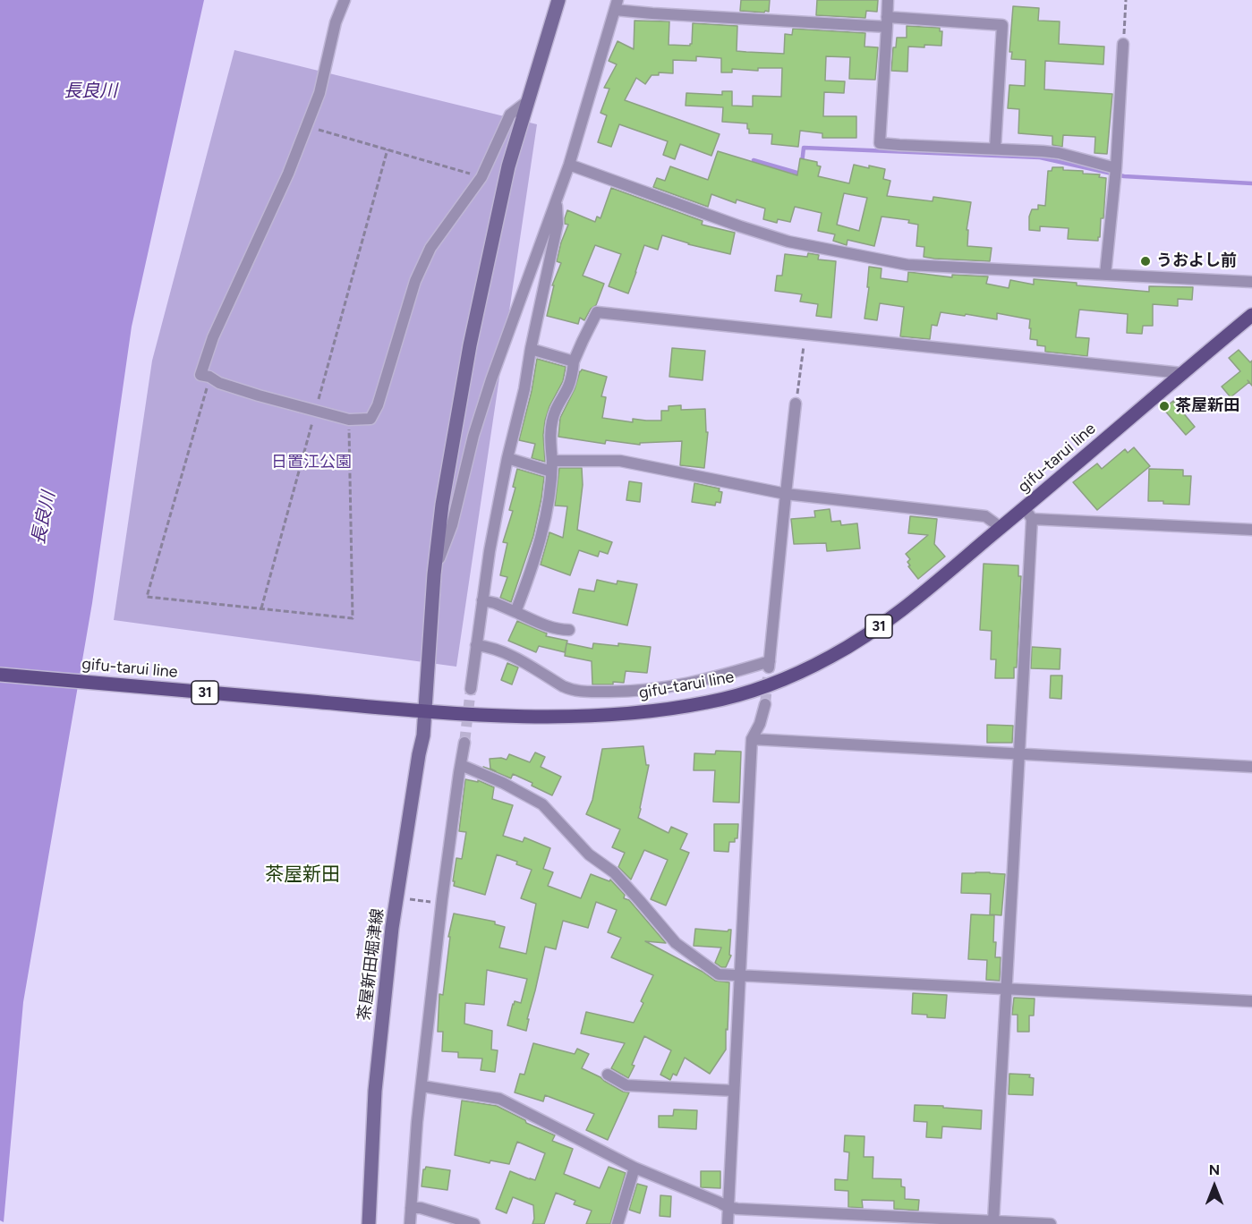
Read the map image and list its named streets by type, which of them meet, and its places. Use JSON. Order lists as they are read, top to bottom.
{
  "streets": {
    "main road": ["gifu-tarui line", "31"],
    "street": ["茶屋新田堀津線"]
  },
  "crossings": [
    ["gifu-tarui line", "茶屋新田堀津線"]
  ],
  "districts": ["茶屋新田"],
  "water": ["長良川"],
  "parks": ["日置江公園"],
  "places": ["うおよし前", "茶屋新田"],
  "north": "top"
}
